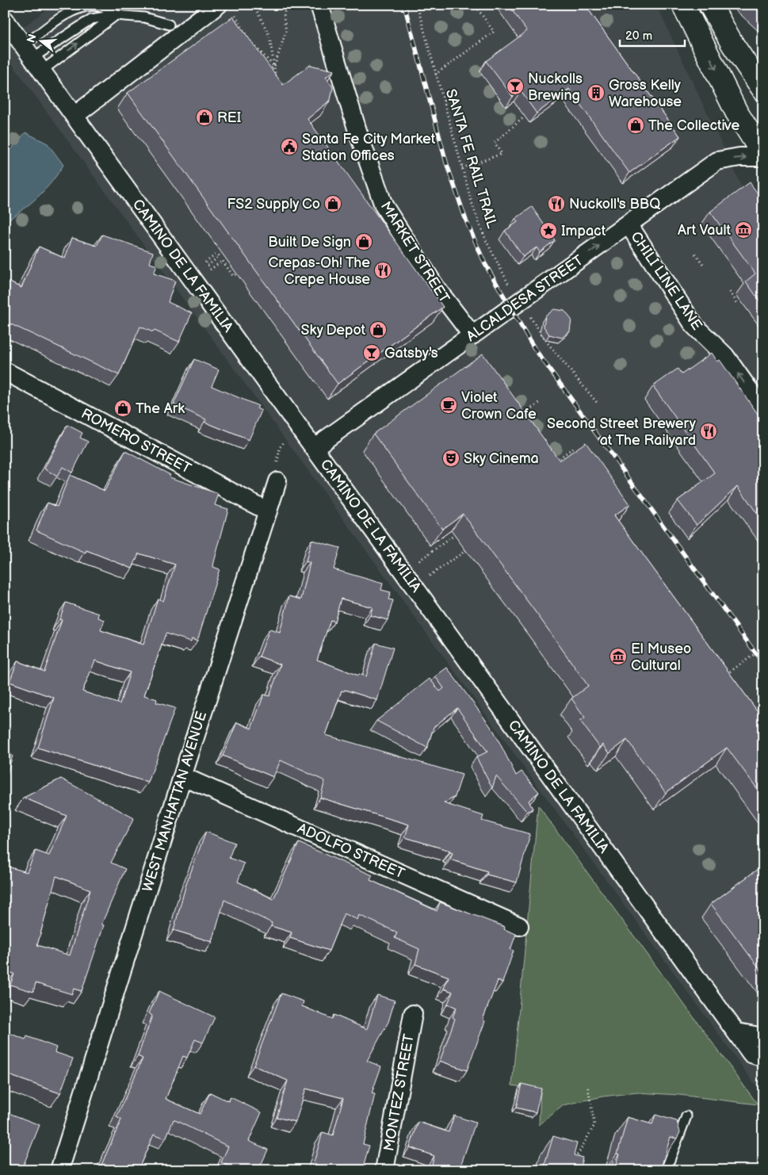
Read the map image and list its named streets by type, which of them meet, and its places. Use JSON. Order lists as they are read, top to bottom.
{
  "streets": {
    "street": [
      "MARKET STREET",
      "CAMINO DE LA FAMILIA",
      "CHILI LINE LANE",
      "ALCALDESA STREET",
      "ROMERO STREET",
      "WEST MANHATTAN AVENUE",
      "ADOLFO STREET",
      "MONTEZ STREET"
    ],
    "path": ["SANTA FE RAIL TRAIL"]
  },
  "crossings": [
    ["SANTA FE RAIL TRAIL", "ALCALDESA STREET"],
    ["MARKET STREET", "ALCALDESA STREET"],
    ["CAMINO DE LA FAMILIA", "ALCALDESA STREET"],
    ["CHILI LINE LANE", "ALCALDESA STREET"],
    ["ROMERO STREET", "WEST MANHATTAN AVENUE"],
    ["WEST MANHATTAN AVENUE", "ADOLFO STREET"]
  ],
  "one_way": ["CHILI LINE LANE", "ALCALDESA STREET"],
  "places": {
    "bar": ["Nuckolls Brewing", "Gatsby's"],
    "building": ["Gross Kelly Warehouse"],
    "shop": [
      "REI",
      "The Collective",
      "FS2 Supply Co",
      "Built De Sign",
      "Sky Depot",
      "The Ark"
    ],
    "public building": ["Santa Fe City Market Station Offices"],
    "restaurant": ["Nuckoll's BBQ", "Crepas-Oh! The Crepe House", "Second Street Brewery at The Railyard"],
    "museum": ["Art Vault", "El Museo Cultural"],
    "place": ["Impact"],
    "cafe": ["Violet Crown Cafe"],
    "theatre": ["Sky Cinema"]
  },
  "scale_bar": "20 m",
  "north": "left"
}
